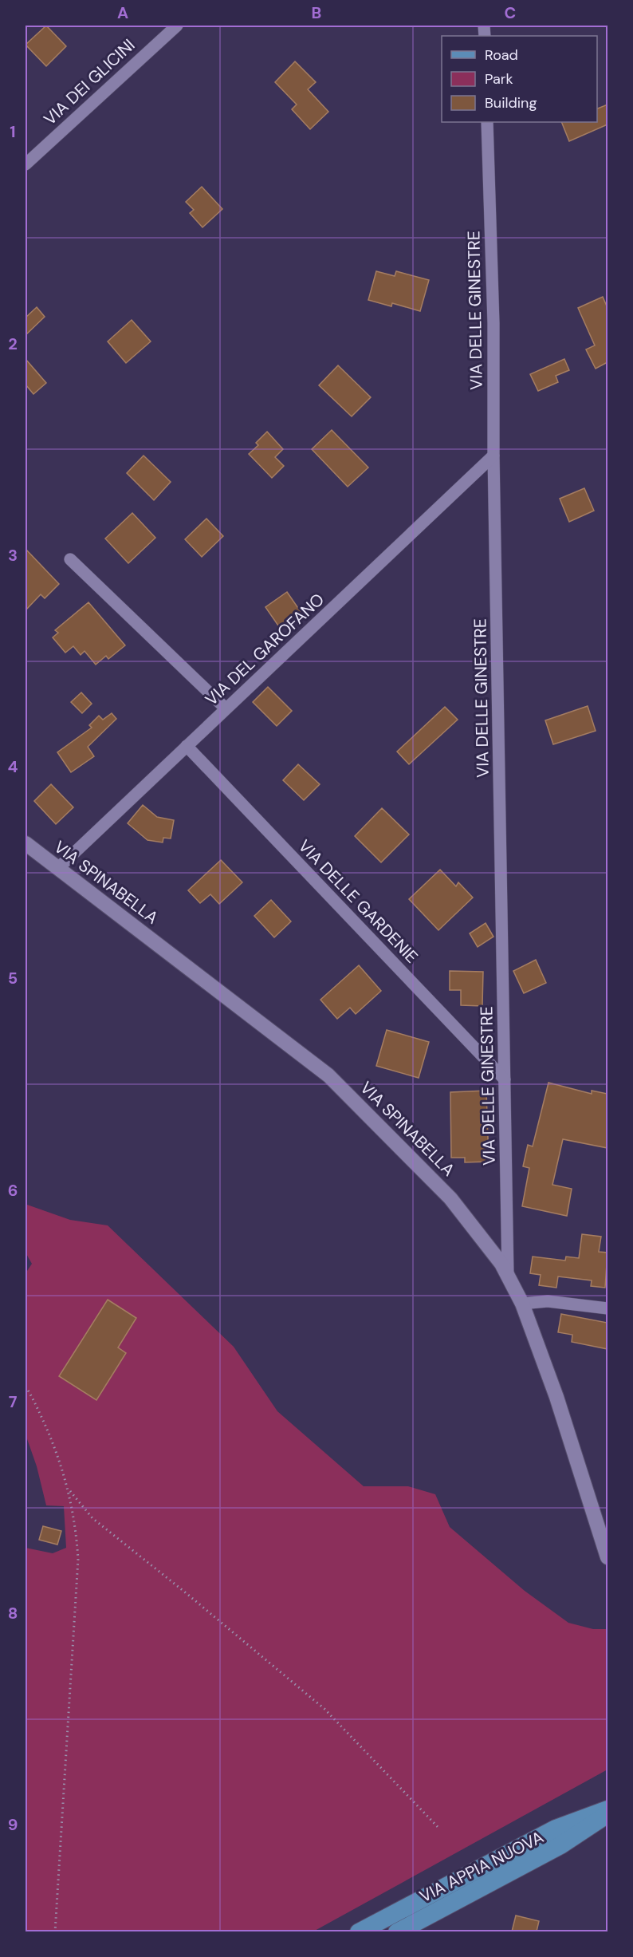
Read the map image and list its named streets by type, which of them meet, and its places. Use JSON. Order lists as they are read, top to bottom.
{
  "streets": {
    "main road": ["VIA APPIA NUOVA"],
    "street": [
      "VIA DEI GLICINI",
      "VIA DELLE GINESTRE",
      "VIA DEL GAROFANO",
      "VIA SPINABELLA",
      "VIA DELLE GARDENIE"
    ]
  },
  "crossings": [
    ["VIA DELLE GINESTRE", "VIA DEL GAROFANO"],
    ["VIA DELLE GINESTRE", "VIA SPINABELLA"],
    ["VIA DELLE GINESTRE", "VIA DELLE GARDENIE"],
    ["VIA DEL GAROFANO", "VIA SPINABELLA"],
    ["VIA DEL GAROFANO", "VIA DELLE GARDENIE"]
  ],
  "legend": ["Road", "Park", "Building"],
  "grid": {
    "columns": ["A", "B", "C"],
    "rows": [
      "1",
      "2",
      "3",
      "4",
      "5",
      "6",
      "7",
      "8",
      "9"
    ]
  }
}
